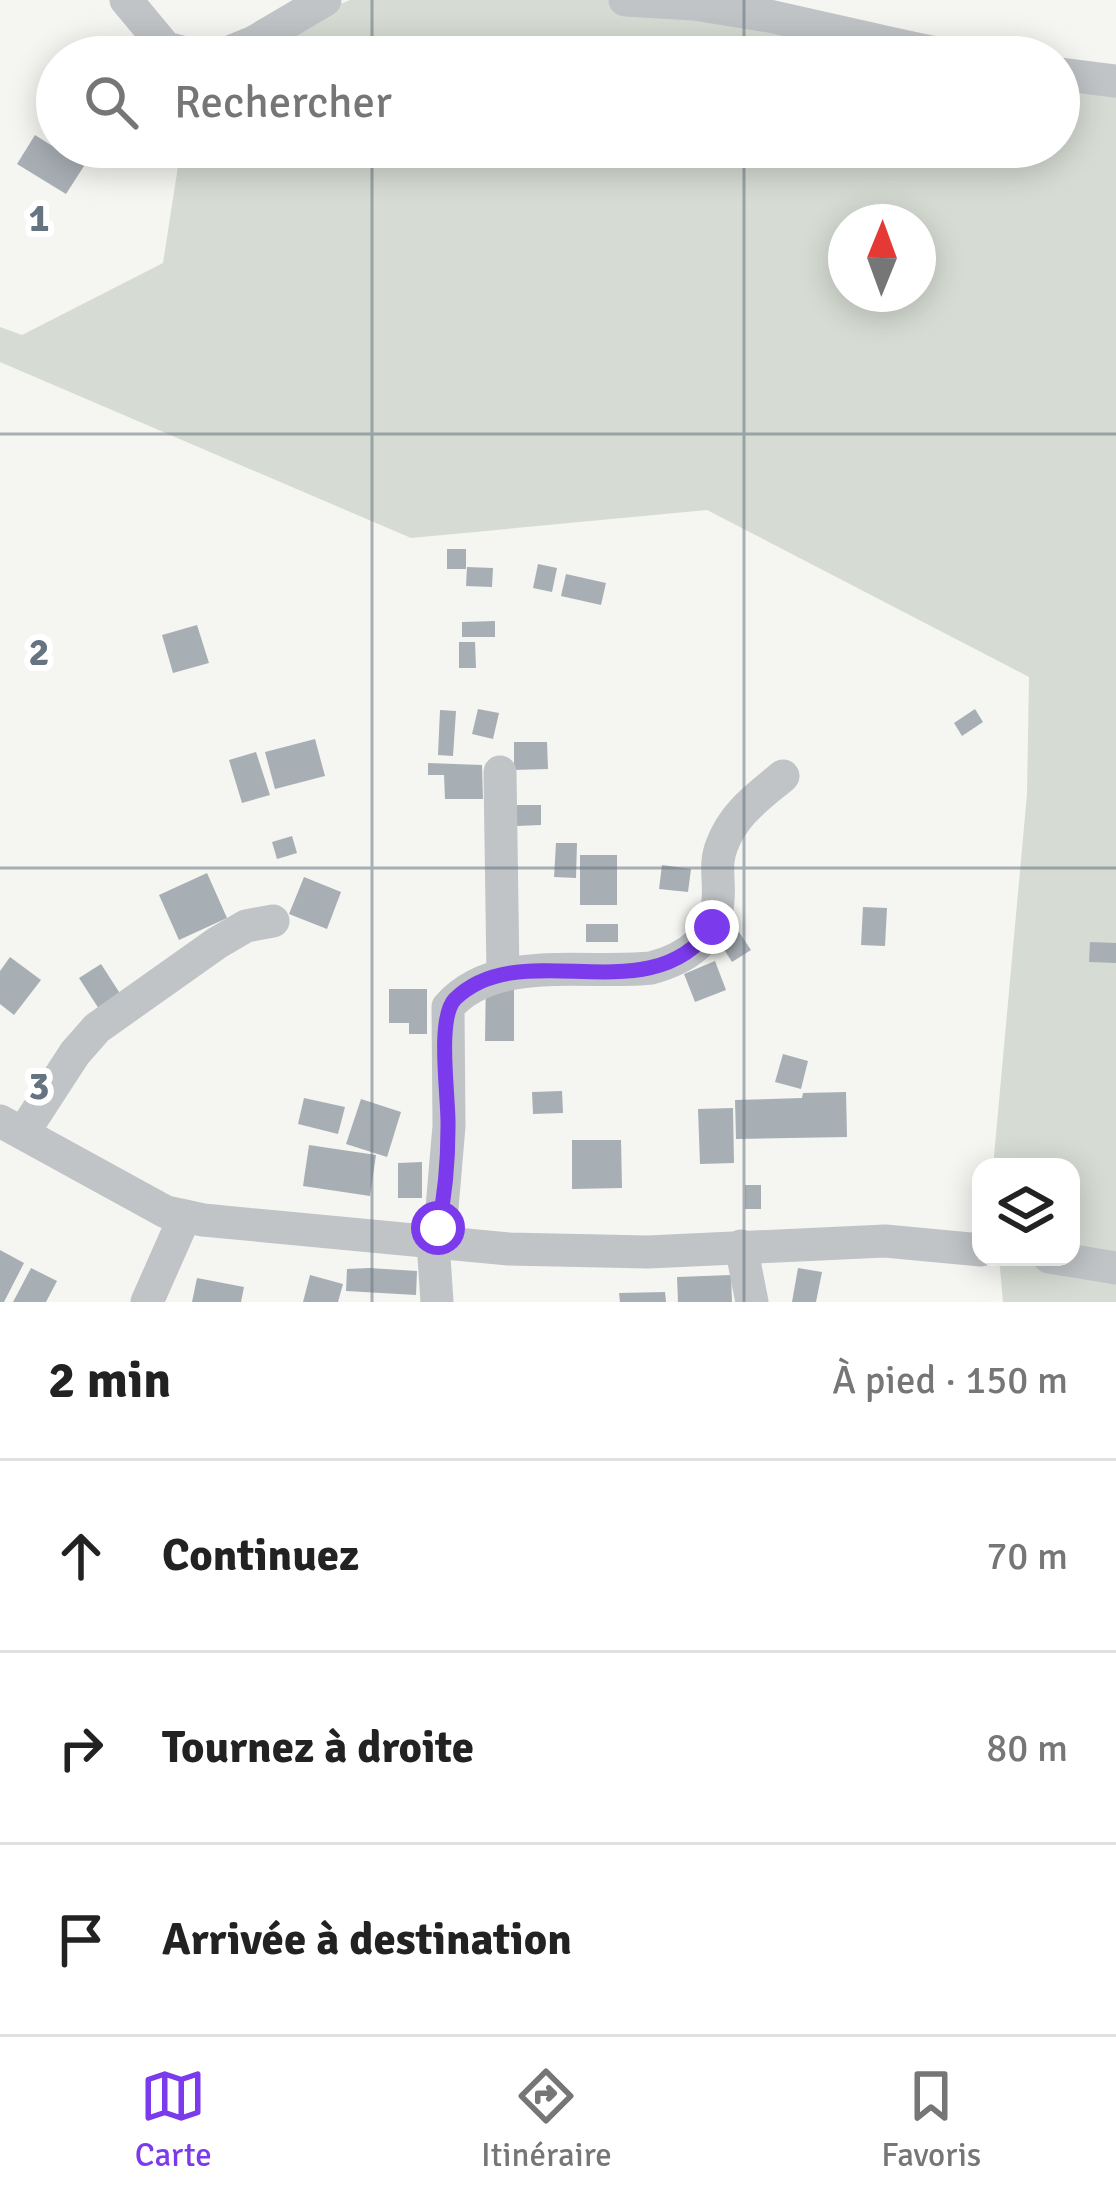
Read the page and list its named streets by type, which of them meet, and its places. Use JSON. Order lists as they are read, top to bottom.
{
  "north": "top",
  "page": {
    "search": "Rechercher",
    "heading": ["2 min", "À pied · 150 m"],
    "list": [
      ["Continuez", "70 m"],
      ["Tournez à droite", "80 m"],
      "Arrivée à destination"
    ],
    "nav": ["Carte", "Itinéraire", "Favoris"]
  },
  "grid": {
    "rows": ["1", "2", "3"]
  }
}
